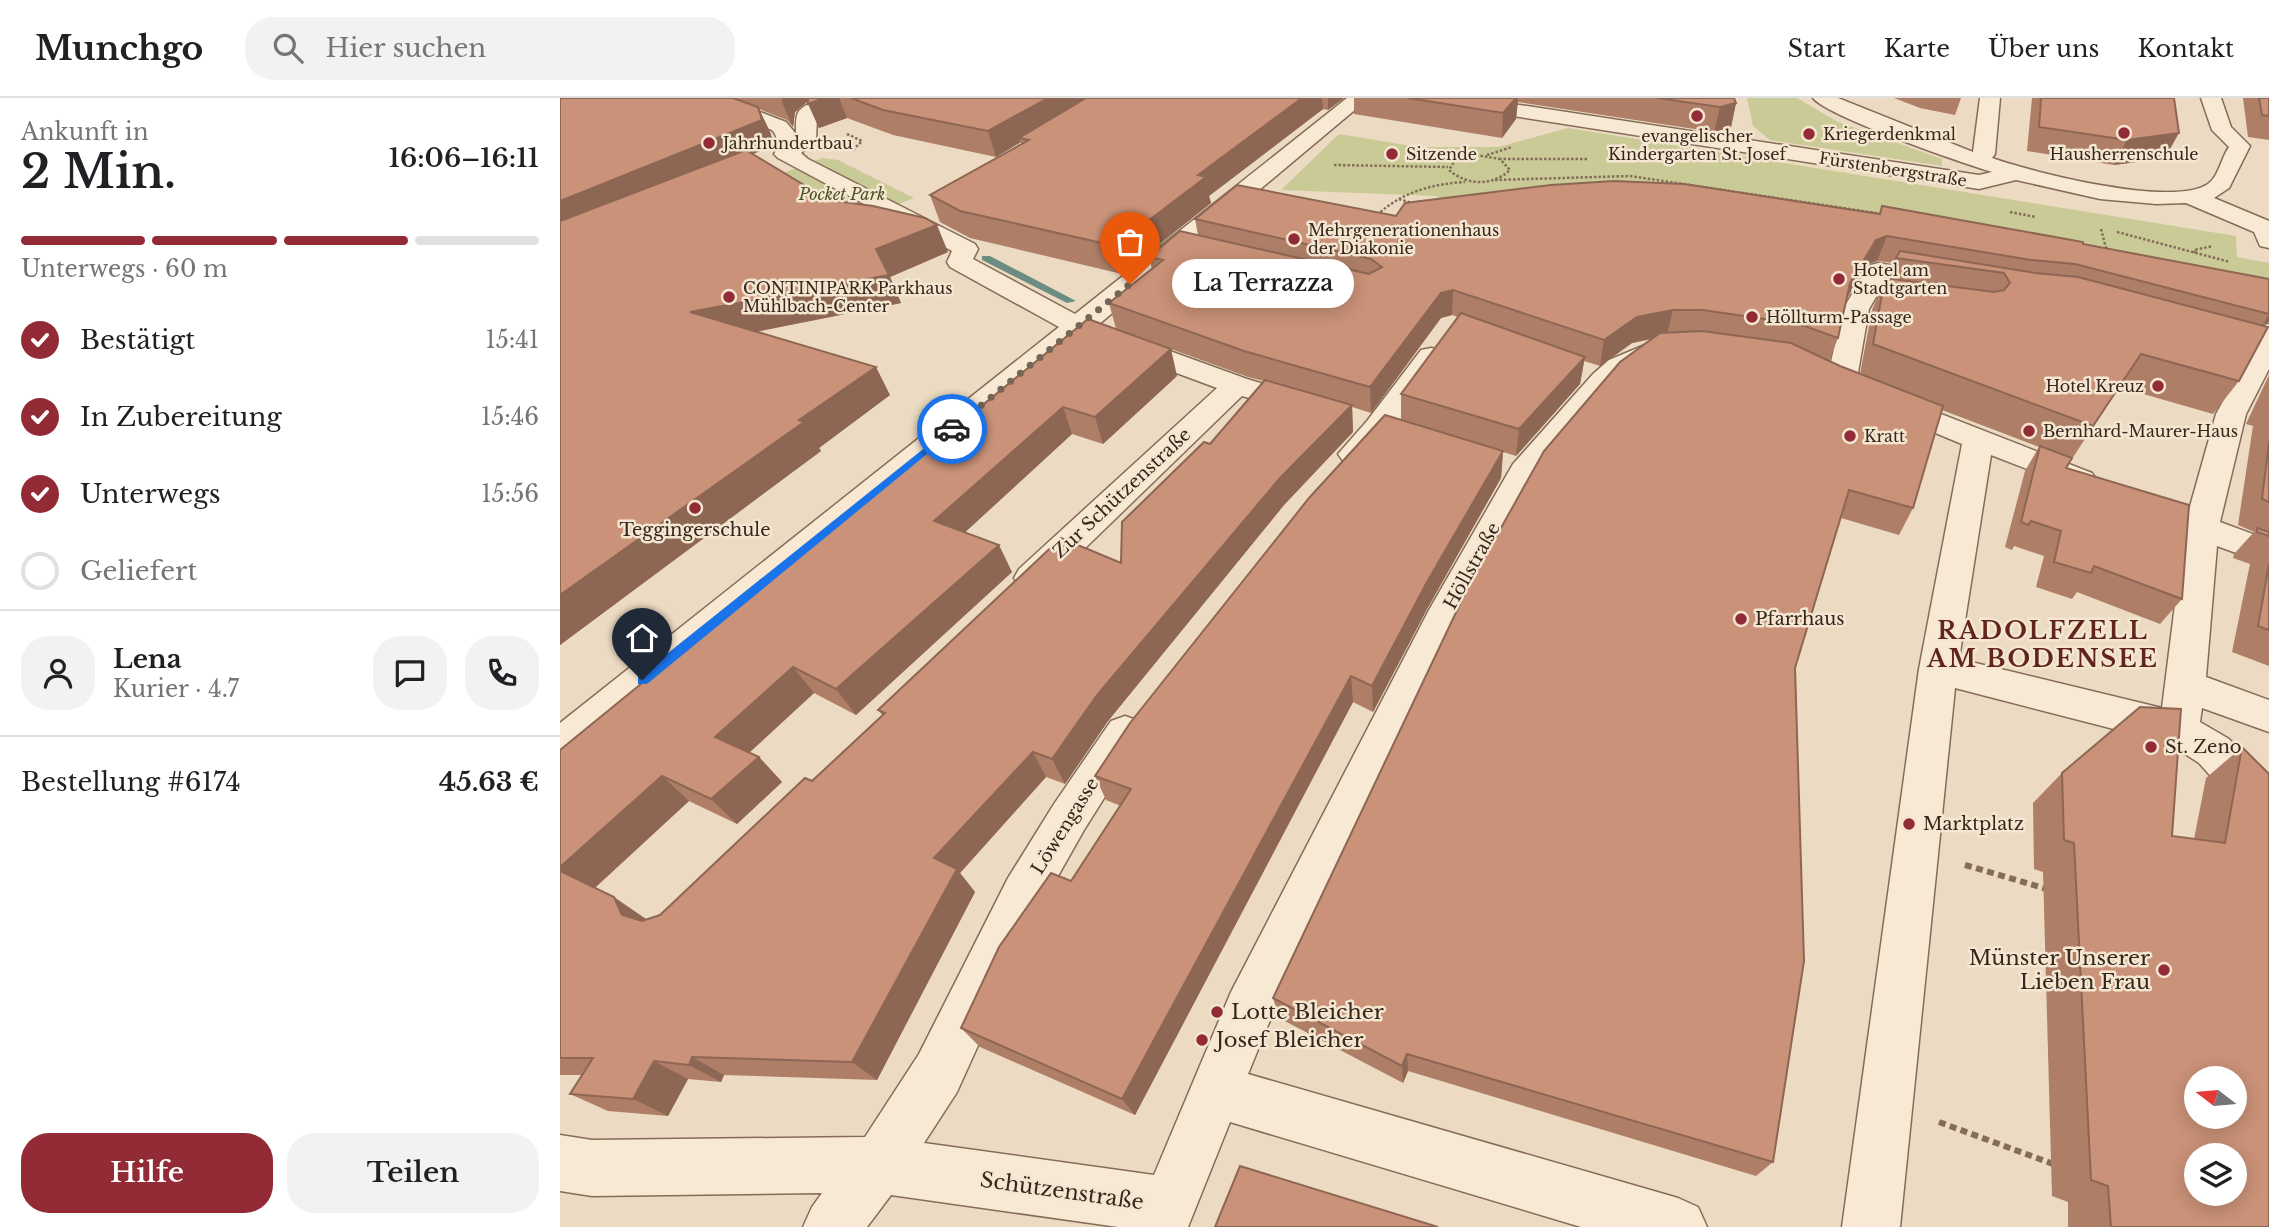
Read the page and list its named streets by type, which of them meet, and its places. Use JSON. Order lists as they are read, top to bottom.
{
  "streets": {
    "street": [
      "Fürstenbergstraße",
      "Zur Schützenstraße",
      "Höllstraße",
      "Löwengasse",
      "Schützenstraße"
    ]
  },
  "crossings": [
    ["Höllstraße", "Schützenstraße"],
    ["Löwengasse", "Schützenstraße"]
  ],
  "districts": ["RADOLFZELL AM BODENSEE"],
  "parks": ["Pocket Park"],
  "places": [
    "evangelischer Kindergarten St. Josef",
    "Hausherrenschule",
    "Kriegerdenkmal",
    "Jahrhundertbau",
    "Sitzende",
    "Mehrgenerationenhaus der Diakonie",
    "Hotel am Stadtgarten",
    "La Terrazza",
    "CONTINIPARK Parkhaus Mühlbach-Center",
    "Höllturm-Passage",
    "Hotel Kreuz",
    "Bernhard-Maurer-Haus",
    "Kratt",
    "Teggingerschule",
    "Pfarrhaus",
    "St. Zeno",
    "Marktplatz",
    "Münster Unserer Lieben Frau",
    "Lotte Bleicher",
    "Josef Bleicher"
  ],
  "north": "left",
  "page": {
    "header": "Munchgo",
    "search": "Hier suchen",
    "nav": [
      "Start",
      "Karte",
      "Über uns",
      "Kontakt"
    ],
    "heading": ["2 Min.", "Ankunft in", "16:06–16:11"],
    "panel": [
      "Lena",
      "Kurier · 4.7",
      "Bestellung #6174",
      "45.63 €"
    ],
    "bar": "Unterwegs · 60 m",
    "bubble": "La Terrazza",
    "list": [
      ["Bestätigt", "15:41"],
      ["In Zubereitung", "15:46"],
      ["Unterwegs", "15:56"],
      "Geliefert"
    ],
    "buttons": ["Hilfe", "Teilen"]
  }
}
